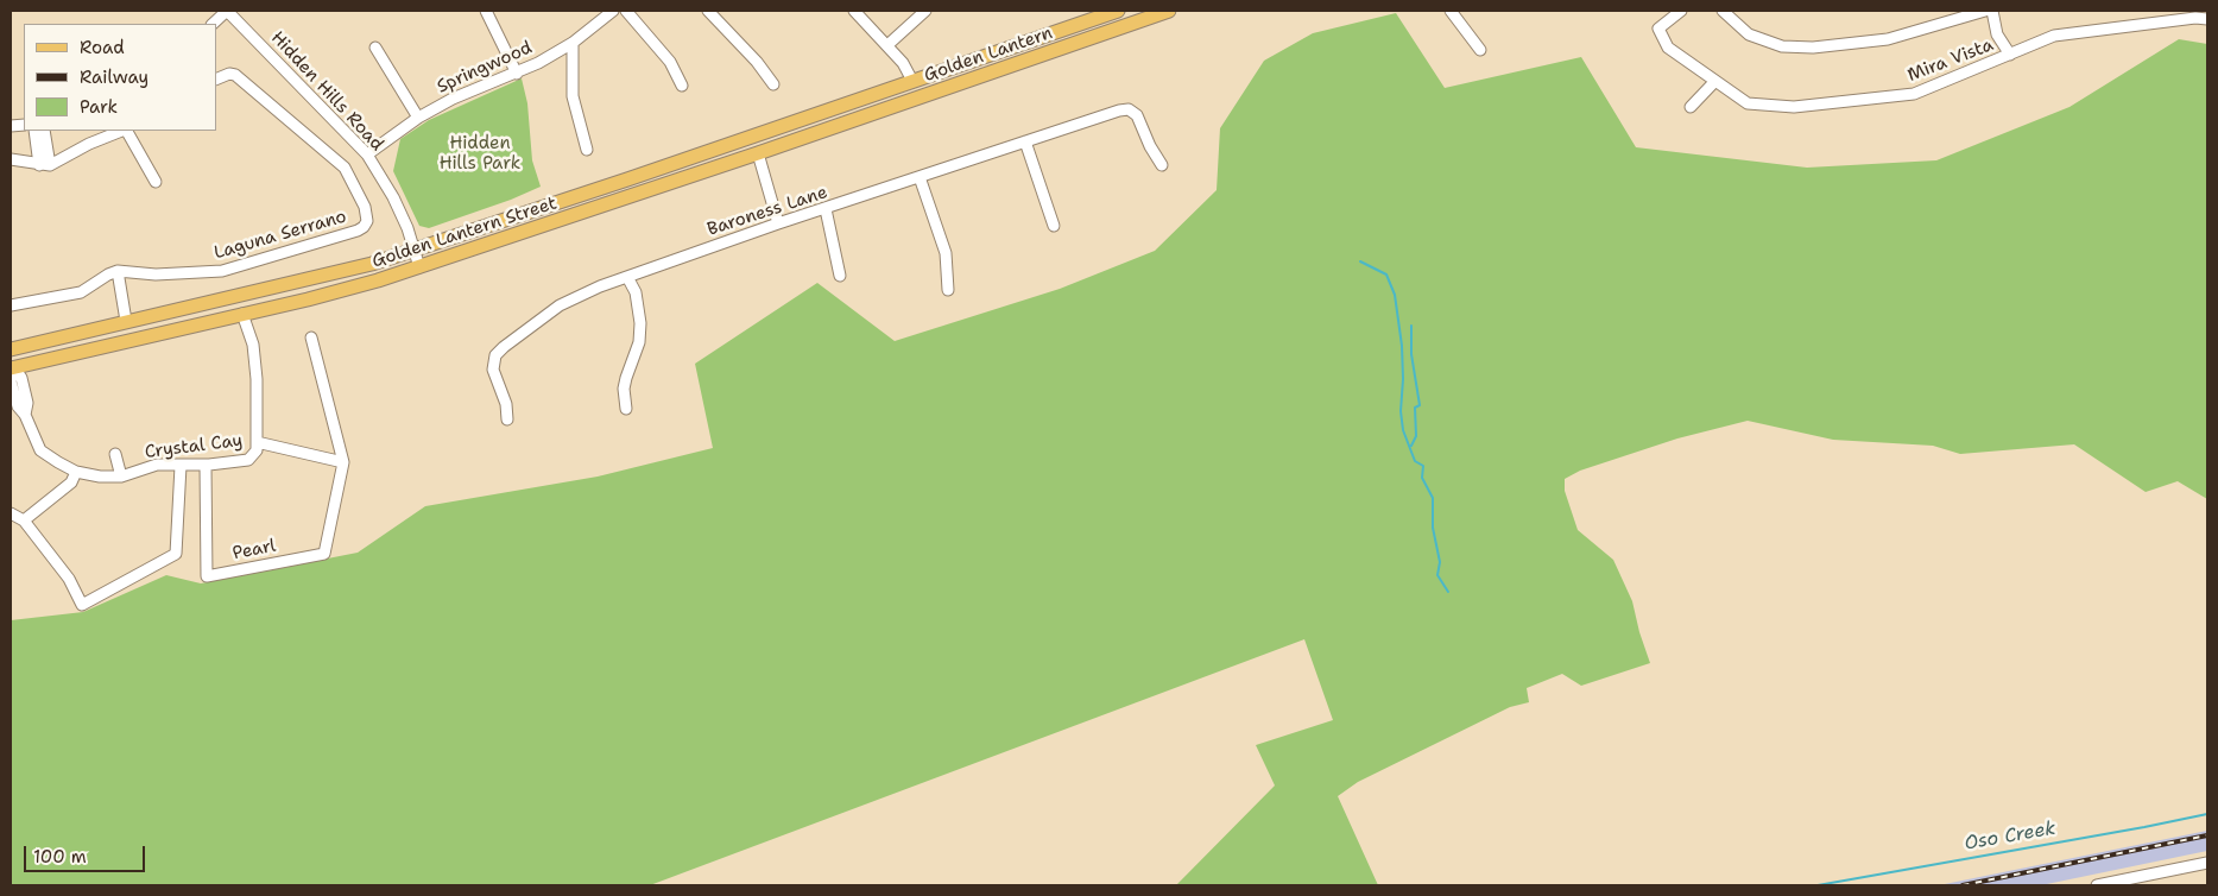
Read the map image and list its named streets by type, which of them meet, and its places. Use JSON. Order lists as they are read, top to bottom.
{
  "streets": {
    "main road": ["Golden Lantern", "Golden Lantern Street"],
    "street": [
      "Mira Vista",
      "Springwood",
      "Hidden Hills Road",
      "Baroness Lane",
      "Laguna Serrano",
      "Crystal Cay",
      "Pearl"
    ]
  },
  "crossings": [
    ["Golden Lantern", "Golden Lantern Street"],
    ["Springwood", "Hidden Hills Road"],
    ["Hidden Hills Road", "Golden Lantern Street"],
    ["Golden Lantern Street", "Crystal Cay"],
    ["Crystal Cay", "Pearl"]
  ],
  "water": ["Oso Creek"],
  "parks": ["Hidden Hills Park"],
  "legend": ["Road", "Railway", "Park"],
  "scale_bar": "100 m"
}
